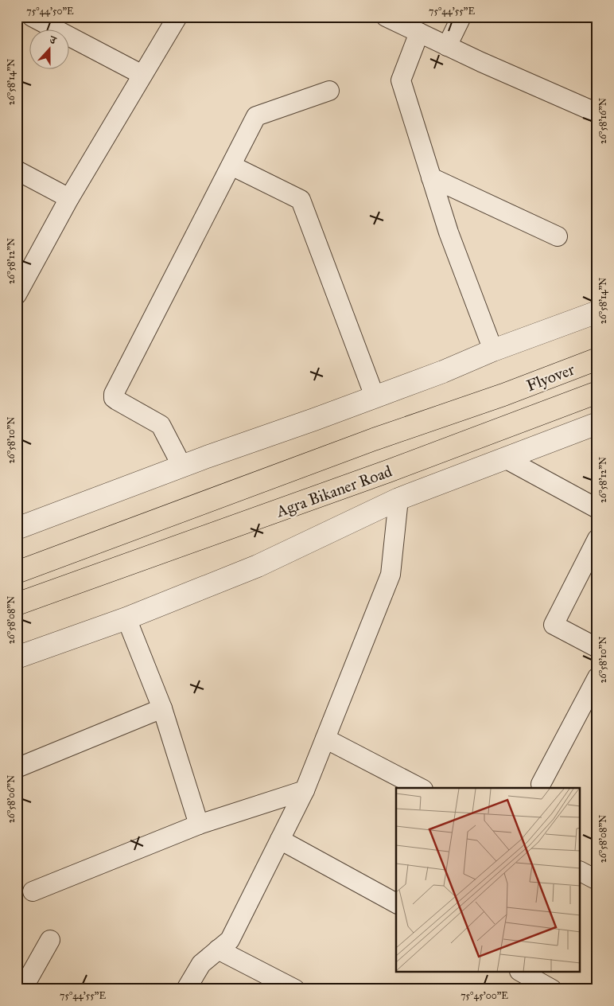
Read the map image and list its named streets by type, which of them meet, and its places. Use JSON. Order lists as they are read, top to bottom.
{
  "streets": {
    "highway": ["Flyover", "Agra Bikaner Road"]
  },
  "crossings": [
    ["Flyover", "Agra Bikaner Road"]
  ],
  "north": "top",
  "coordinates": [
    "75°44'50\"E",
    "75°44'55\"E",
    "26°58'14\"N",
    "26°58'16\"N",
    "26°58'12\"N",
    "26°58'10\"N",
    "26°58'08\"N",
    "26°58'06\"N",
    "75°45'00\"E"
  ]
}
